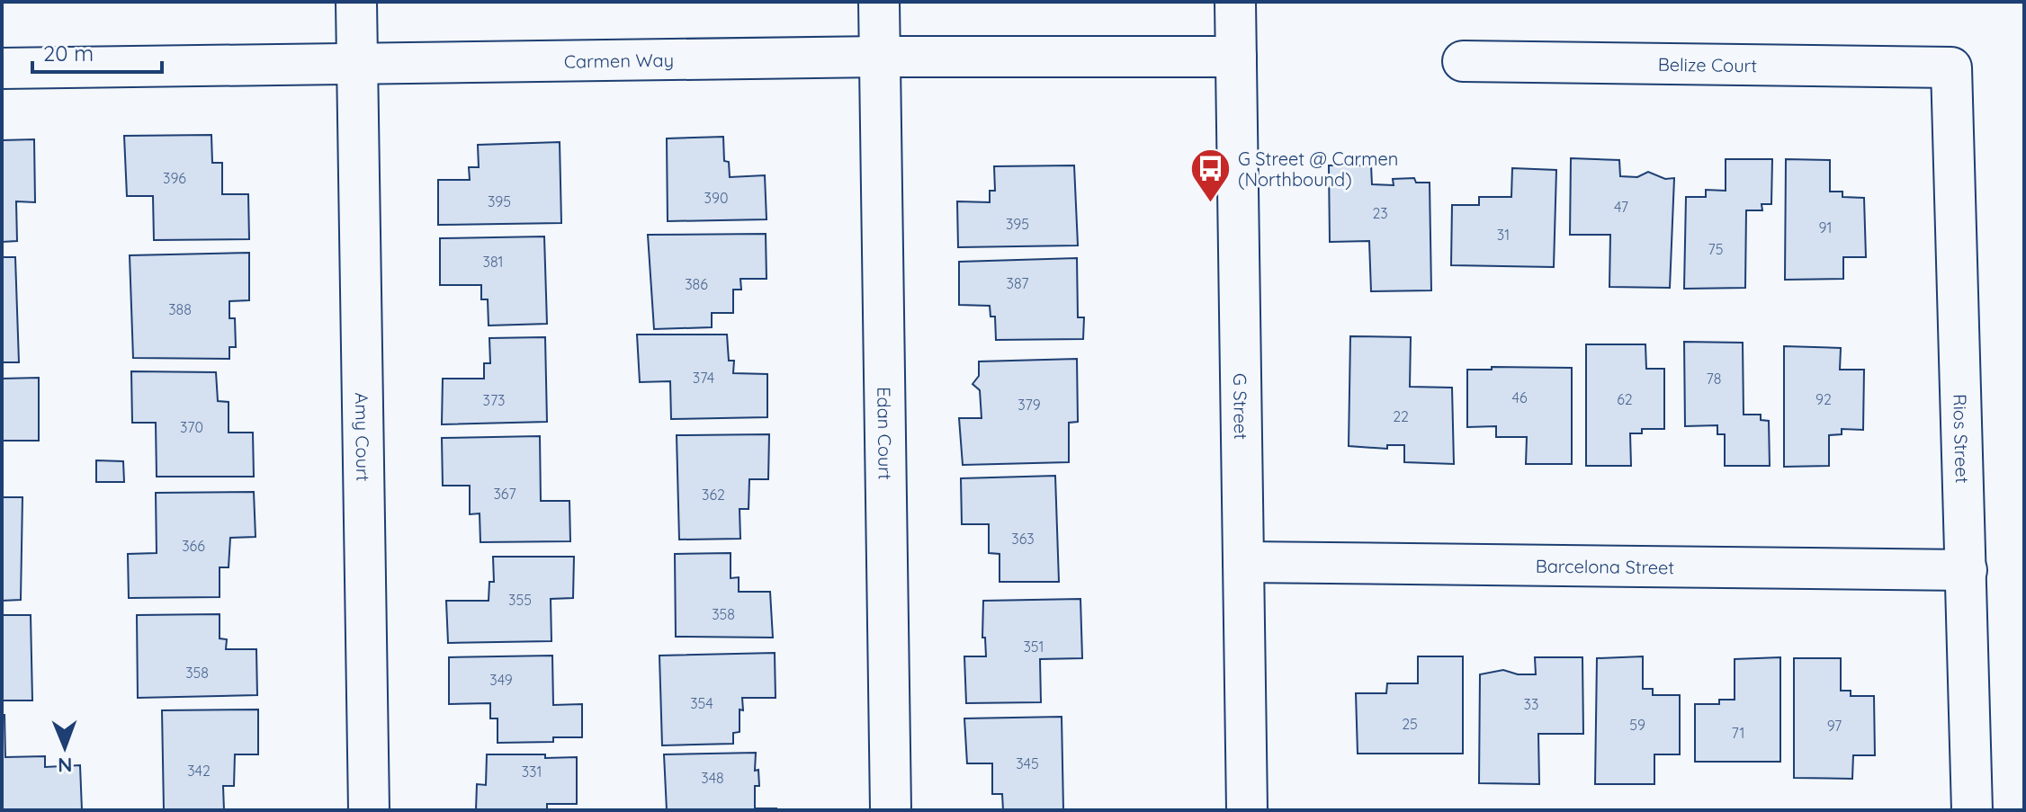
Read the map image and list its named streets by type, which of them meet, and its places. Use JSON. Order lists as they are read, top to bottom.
{
  "streets": {
    "street": [
      "Carmen Way",
      "Belize Court",
      "G Street",
      "Edan Court",
      "Amy Court",
      "Rios Street",
      "Barcelona Street"
    ]
  },
  "crossings": [
    ["Carmen Way", "G Street"],
    ["Carmen Way", "Edan Court"],
    ["Carmen Way", "Amy Court"],
    ["Belize Court", "Rios Street"],
    ["G Street", "Barcelona Street"],
    ["Rios Street", "Barcelona Street"]
  ],
  "places": {
    "bus stop": ["G Street @ Carmen (Northbound)"]
  },
  "house_numbers": [
    "396",
    "390",
    "395",
    "47",
    "23",
    "395",
    "91",
    "31",
    "75",
    "381",
    "387",
    "386",
    "388",
    "374",
    "78",
    "46",
    "62",
    "92",
    "373",
    "379",
    "22",
    "370",
    "367",
    "362",
    "363",
    "366",
    "355",
    "358",
    "351",
    "358",
    "349",
    "354",
    "33",
    "25",
    "59",
    "97",
    "71",
    "345",
    "342",
    "331",
    "348"
  ],
  "scale_bar": "20 m",
  "north": "bottom"
}
